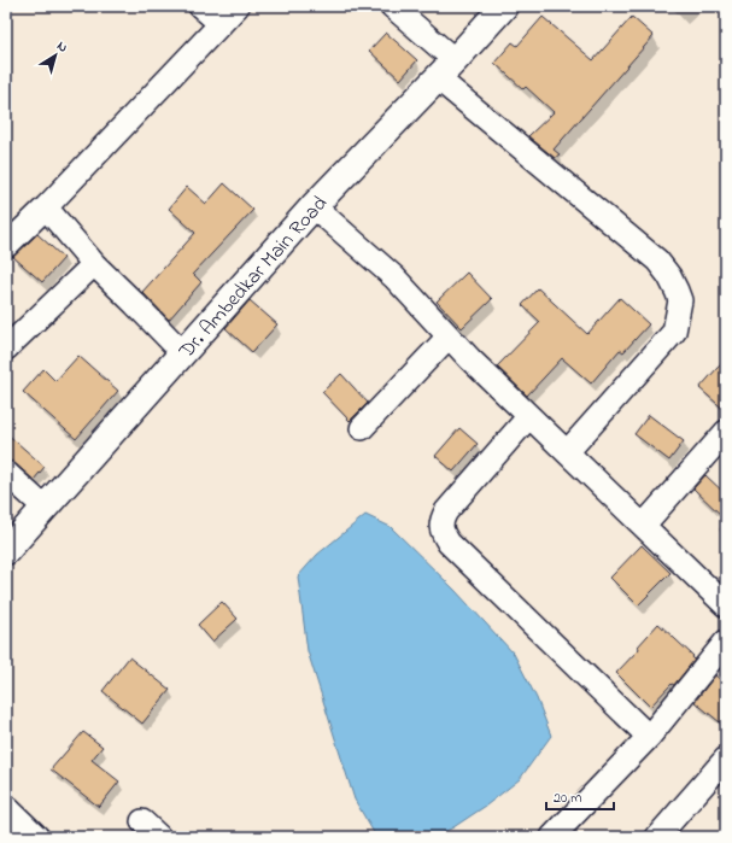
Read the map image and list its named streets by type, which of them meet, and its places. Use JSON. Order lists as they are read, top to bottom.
{
  "streets": {
    "street": ["Dr. Ambedkar Main Road"]
  },
  "scale_bar": "20 m",
  "north": "top right"
}
